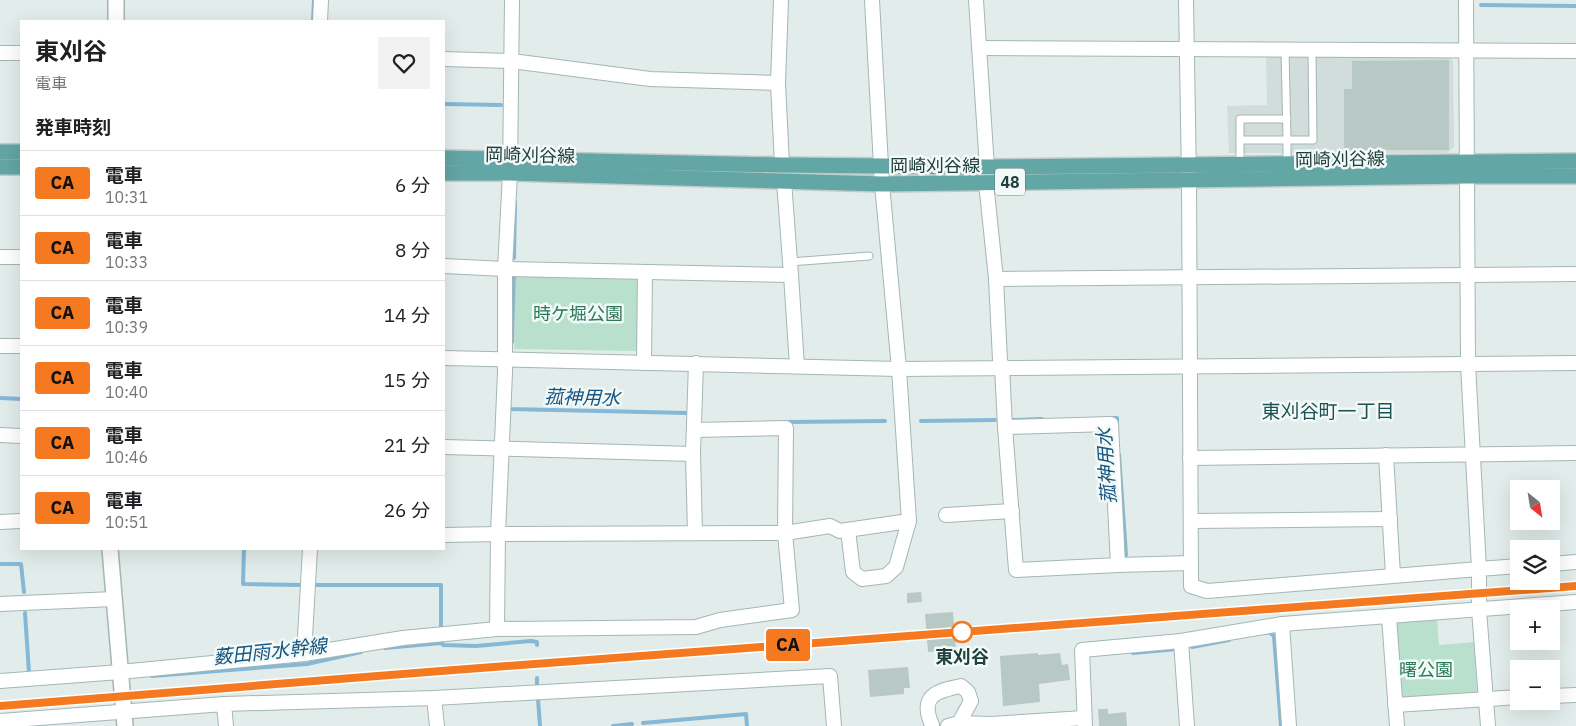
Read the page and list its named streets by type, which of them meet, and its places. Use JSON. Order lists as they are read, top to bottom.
{
  "streets": {
    "main road": ["岡崎刈谷線", "48"]
  },
  "districts": ["東刈谷町一丁目"],
  "water": ["菰神用水", "薮田雨水幹線"],
  "parks": ["時ケ堀公園", "曙公園"],
  "places": ["東刈谷"],
  "north": "bottom right",
  "page": {
    "on_map": "CA",
    "heading": [
      ["東刈谷", "電車"],
      "発車時刻"
    ],
    "list": [
      {
        "mark": "CA",
        "name": "電車",
        "note": "10:31",
        "value": "6 分"
      },
      {
        "mark": "CA",
        "name": "電車",
        "note": "10:33",
        "value": "8 分"
      },
      {
        "mark": "CA",
        "name": "電車",
        "note": "10:39",
        "value": "14 分"
      },
      {
        "mark": "CA",
        "name": "電車",
        "note": "10:40",
        "value": "15 分"
      },
      {
        "mark": "CA",
        "name": "電車",
        "note": "10:46",
        "value": "21 分"
      },
      {
        "mark": "CA",
        "name": "電車",
        "note": "10:51",
        "value": "26 分"
      }
    ],
    "map_buttons": ["+", "−"]
  }
}
